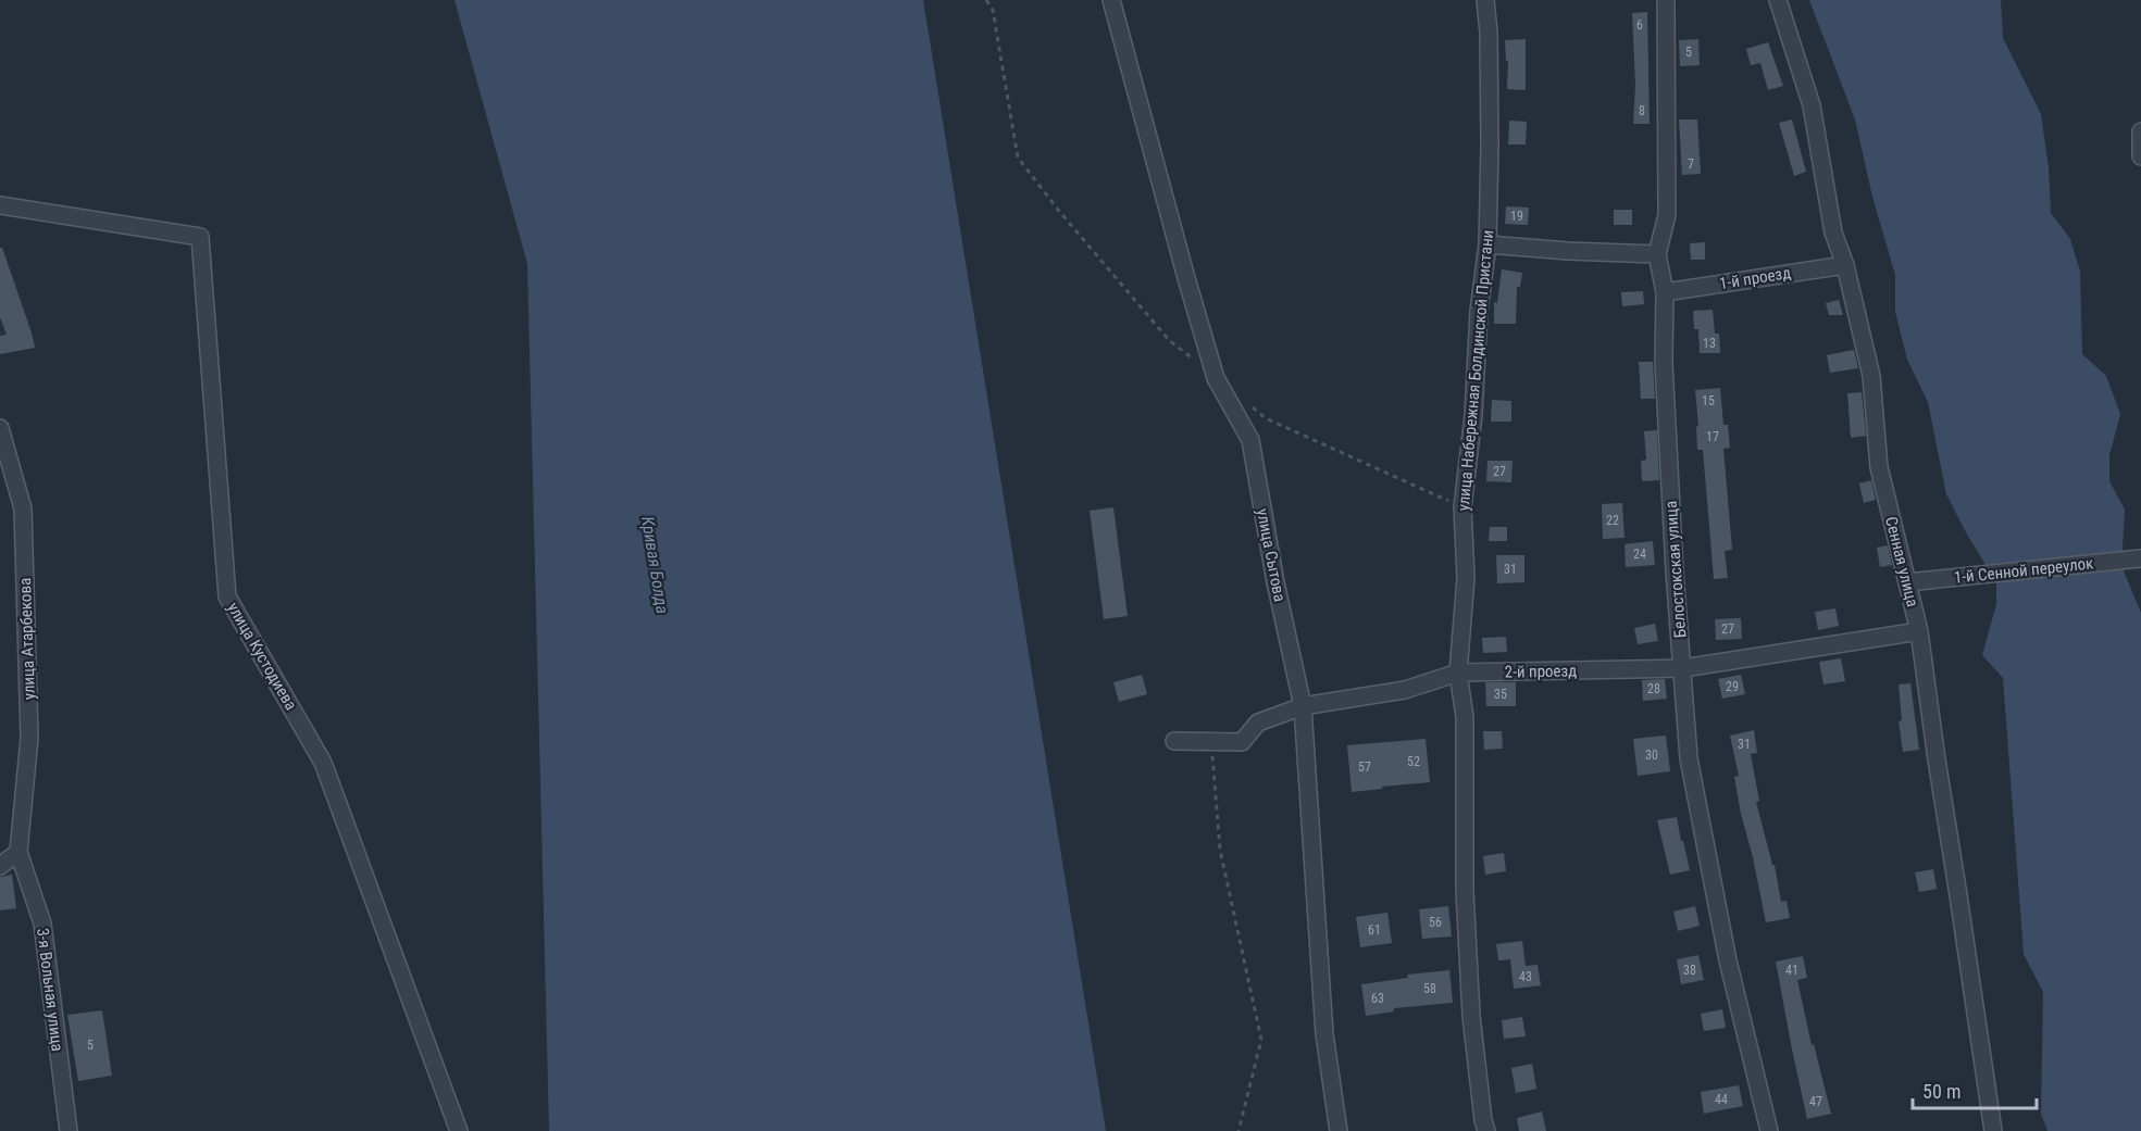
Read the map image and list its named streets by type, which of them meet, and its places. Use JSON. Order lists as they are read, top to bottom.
{
  "streets": {
    "street": [
      "1-й проезд",
      "улица Набережная Болдинской Пристани",
      "улица Сытова",
      "Сенная улица",
      "Белостокская улица",
      "1-й Сенной переулок",
      "улица Атарбекова",
      "улица Кустодиева",
      "2-й проезд",
      "3-я Вольная улица"
    ]
  },
  "crossings": [
    ["1-й проезд", "Сенная улица"],
    ["1-й проезд", "Белостокская улица"],
    ["улица Набережная Болдинской Пристани", "2-й проезд"],
    ["улица Сытова", "2-й проезд"],
    ["Сенная улица", "1-й Сенной переулок"],
    ["Сенная улица", "2-й проезд"],
    ["Белостокская улица", "2-й проезд"],
    ["улица Атарбекова", "3-я Вольная улица"]
  ],
  "water": ["Кривая Болда"],
  "house_numbers": [
    "6",
    "5",
    "8",
    "7",
    "19",
    "13",
    "15",
    "17",
    "27",
    "22",
    "24",
    "31",
    "27",
    "29",
    "28",
    "35",
    "31",
    "30",
    "52",
    "57",
    "56",
    "61",
    "38",
    "41",
    "43",
    "58",
    "63",
    "5",
    "44",
    "47"
  ],
  "scale_bar": "50 m"
}
